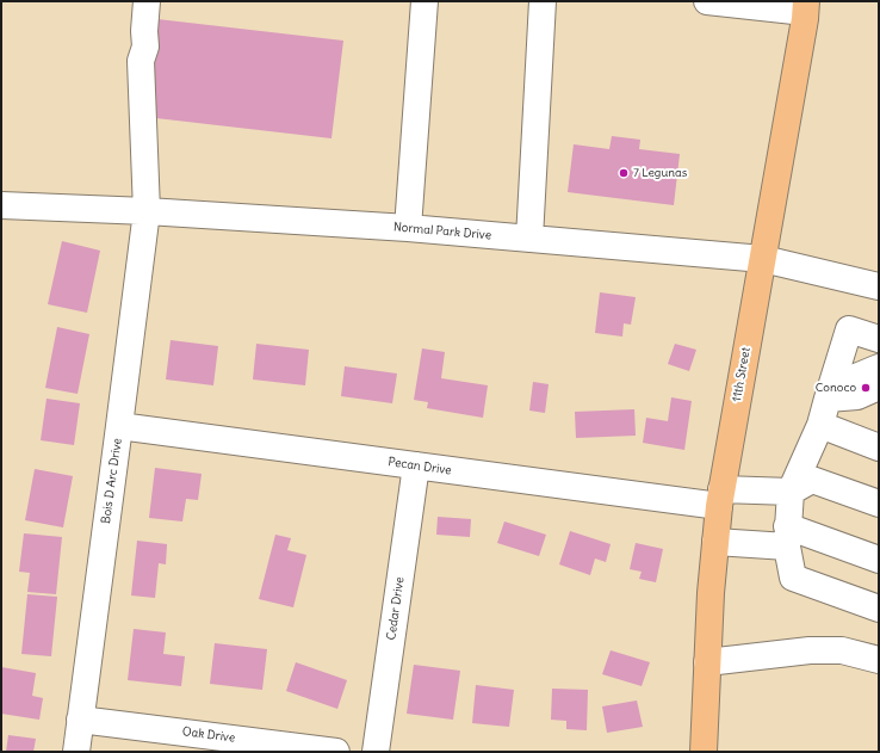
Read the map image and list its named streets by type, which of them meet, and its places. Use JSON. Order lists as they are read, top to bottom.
{
  "streets": {
    "main road": ["11th Street"],
    "street": [
      "Normal Park Drive",
      "Pecan Drive",
      "Bois D Arc Drive",
      "Cedar Drive",
      "Oak Drive"
    ]
  },
  "crossings": [
    ["Normal Park Drive", "11th Street"],
    ["Normal Park Drive", "Bois D Arc Drive"],
    ["11th Street", "Pecan Drive"],
    ["Pecan Drive", "Bois D Arc Drive"],
    ["Pecan Drive", "Cedar Drive"],
    ["Bois D Arc Drive", "Oak Drive"]
  ],
  "places": ["7 Legunas", "Conoco"]
}
